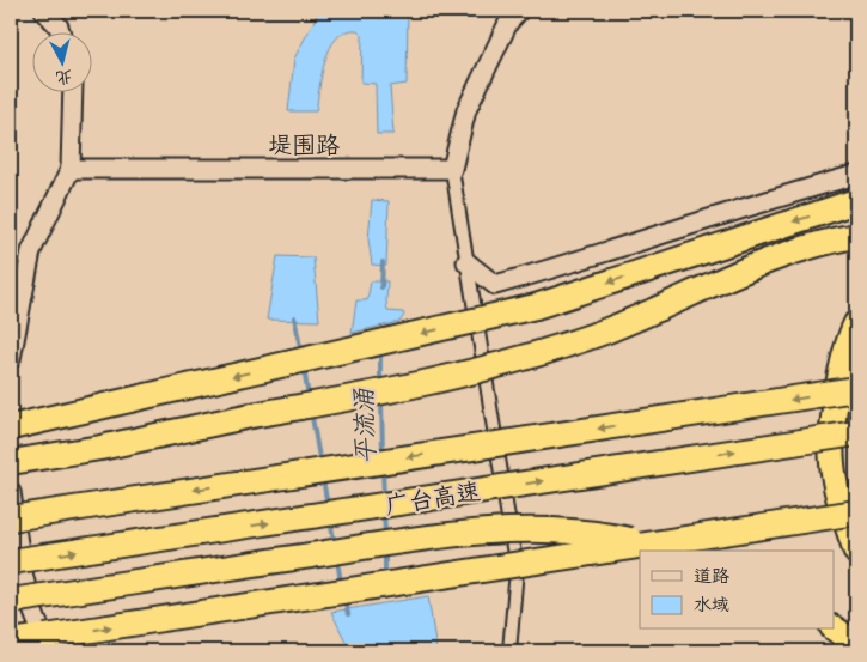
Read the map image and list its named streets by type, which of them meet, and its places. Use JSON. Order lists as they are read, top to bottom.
{
  "streets": {
    "highway": ["广台高速"],
    "street": ["堤围路"]
  },
  "water": ["平流涌"],
  "legend": ["道路", "水域"],
  "north": "bottom"
}
